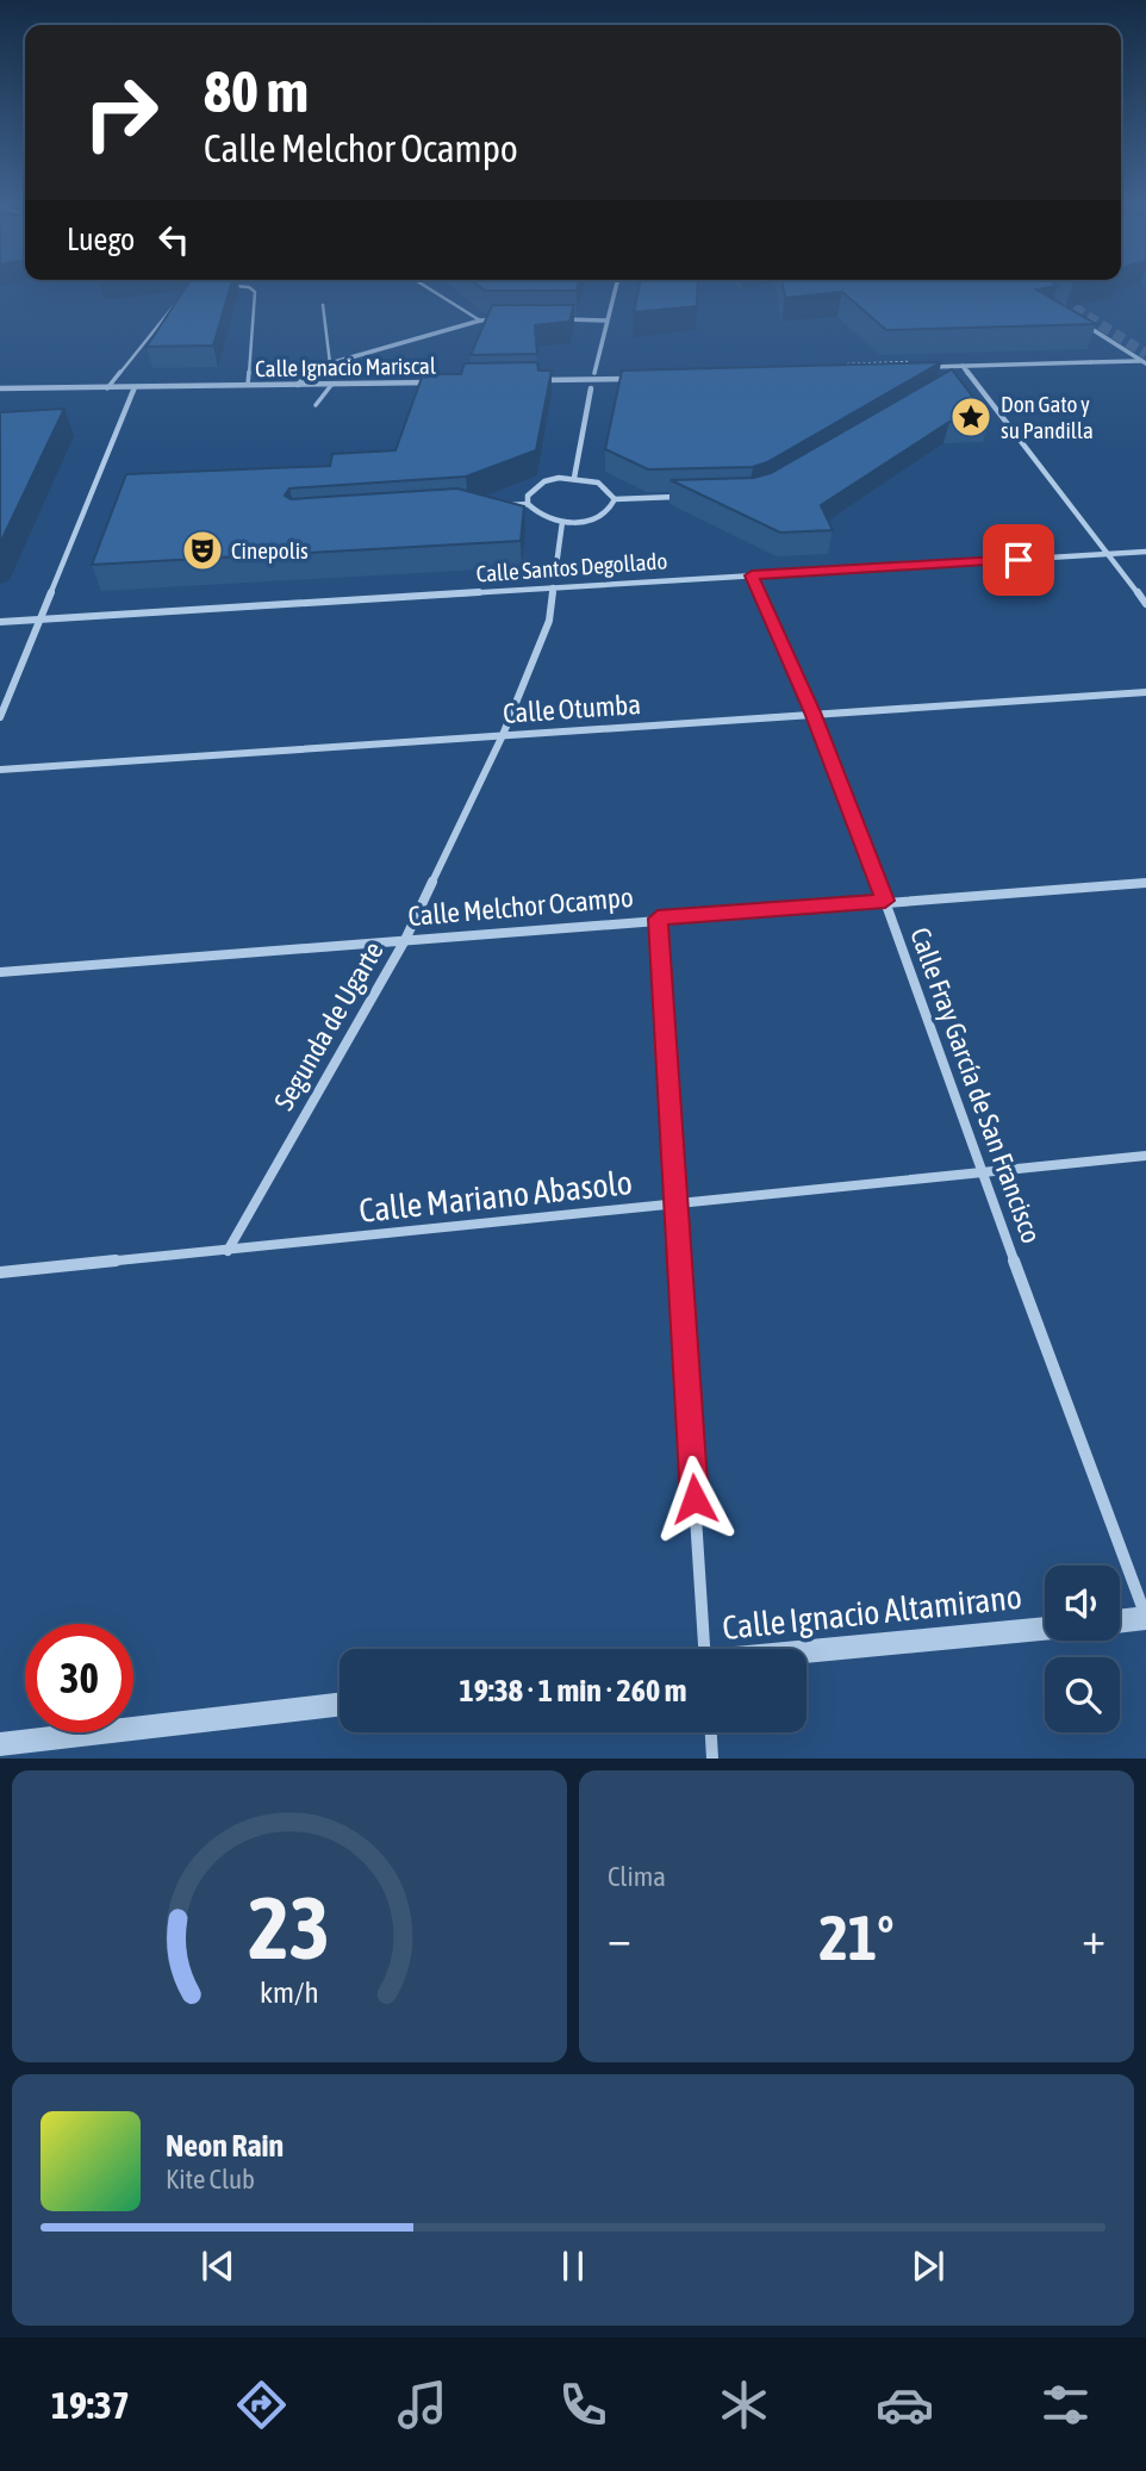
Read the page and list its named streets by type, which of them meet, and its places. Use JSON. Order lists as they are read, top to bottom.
{
  "streets": {
    "street": [
      "Calle Ignacio Mariscal",
      "Calle Santos Degollado",
      "Calle Otumba",
      "Calle Melchor Ocampo",
      "Segunda de Ugarte",
      "Calle Fray García de San Francisco",
      "Calle Mariano Abasolo",
      "Calle Ignacio Altamirano"
    ]
  },
  "crossings": [
    ["Calle Santos Degollado", "Segunda de Ugarte"],
    ["Calle Santos Degollado", "Calle Fray García de San Francisco"],
    ["Calle Otumba", "Segunda de Ugarte"],
    ["Calle Otumba", "Calle Fray García de San Francisco"],
    ["Calle Melchor Ocampo", "Segunda de Ugarte"],
    ["Calle Melchor Ocampo", "Calle Fray García de San Francisco"],
    ["Segunda de Ugarte", "Calle Mariano Abasolo"],
    ["Calle Fray García de San Francisco", "Calle Mariano Abasolo"]
  ],
  "places": {
    "place": ["Don Gato y su Pandilla"],
    "theatre": ["Cinepolis"]
  },
  "page": {
    "turn": ["80 m", "Calle Melchor Ocampo"],
    "then": "Luego",
    "limit": "30",
    "trip": "19:38 · 1 min · 260 m",
    "tile": "Clima",
    "heat": ["−", "21°", "+"],
    "song": ["Neon Rain", "Kite Club"],
    "tabs": "19:37",
    "gauge": ["23", "km/h"]
  }
}
